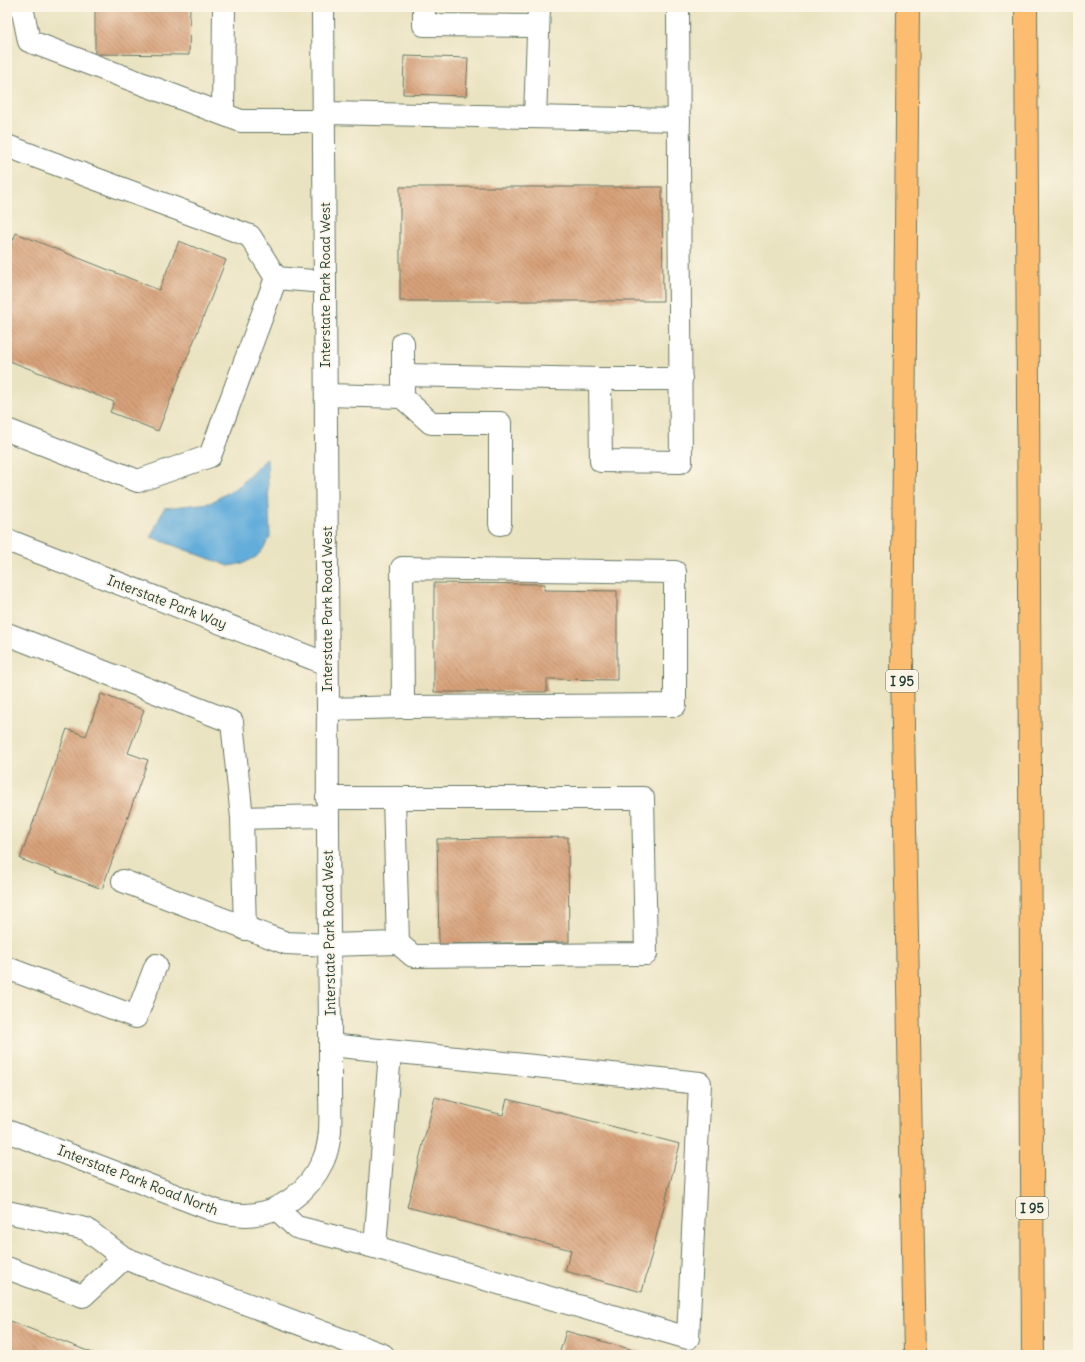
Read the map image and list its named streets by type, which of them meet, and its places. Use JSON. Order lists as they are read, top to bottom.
{
  "streets": {
    "highway": ["I 95"],
    "street": ["Interstate Park Road West", "Interstate Park Way", "Interstate Park Road North"]
  },
  "crossings": [
    ["Interstate Park Road West", "Interstate Park Way"],
    ["Interstate Park Road West", "Interstate Park Road North"]
  ]
}
